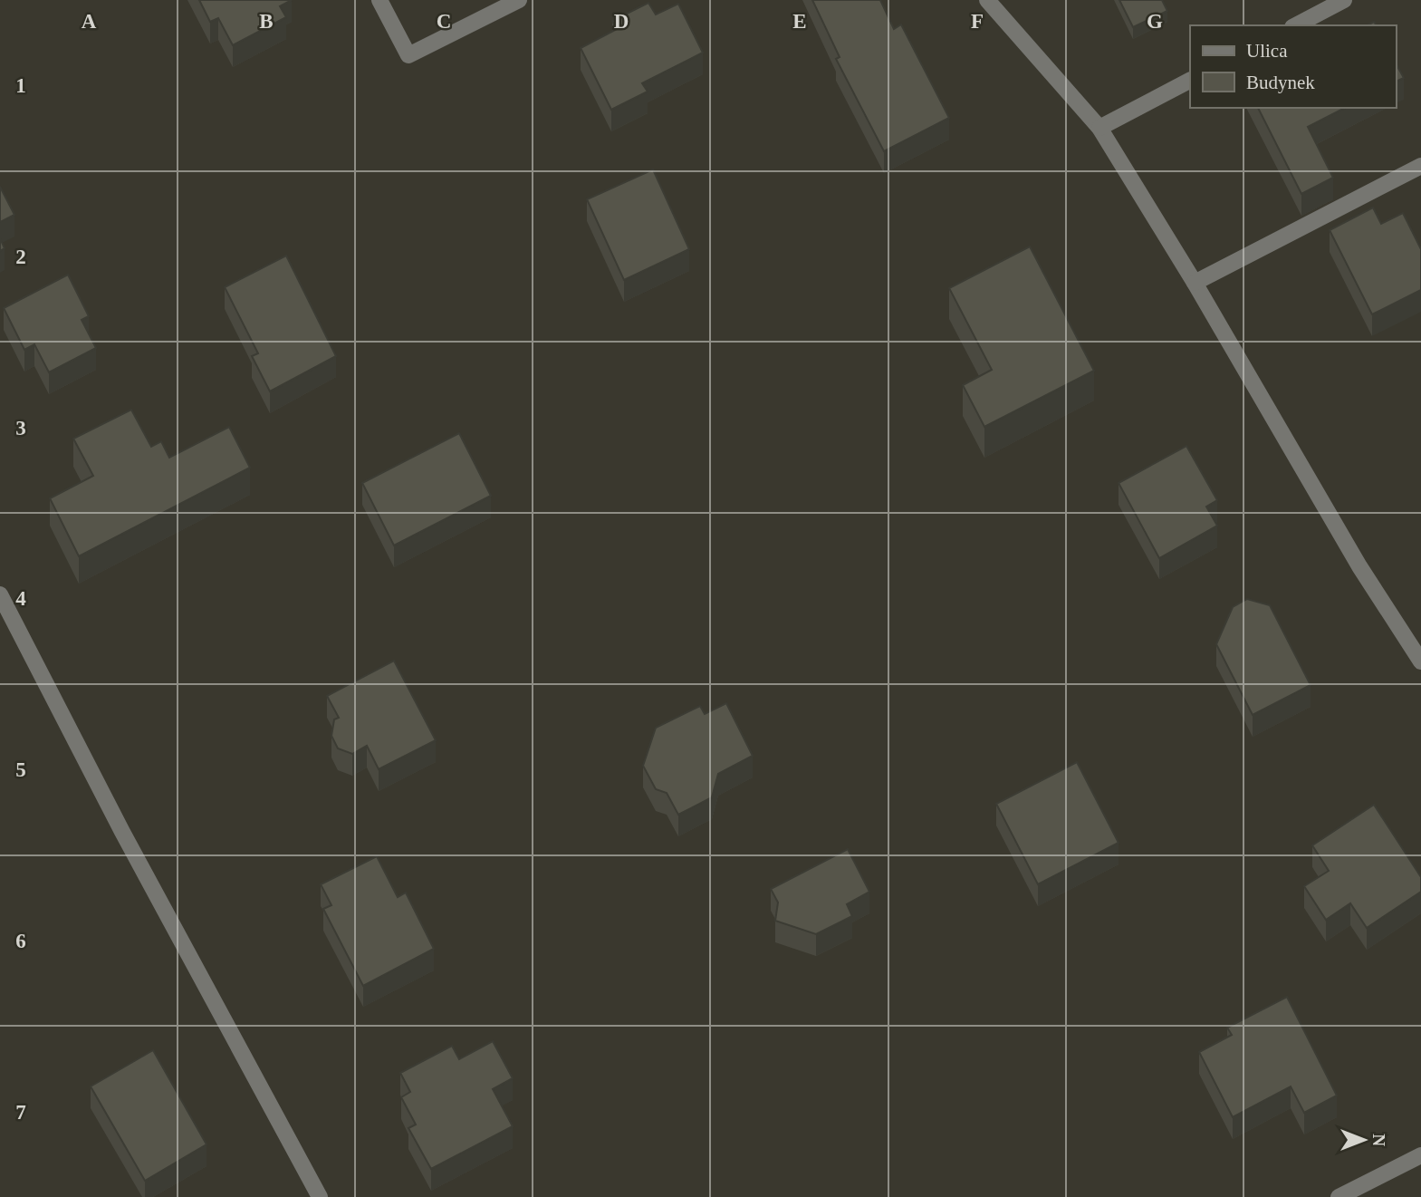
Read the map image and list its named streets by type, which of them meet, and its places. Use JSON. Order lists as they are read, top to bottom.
{
  "legend": ["Ulica", "Budynek"],
  "north": "right",
  "grid": {
    "columns": [
      "A",
      "B",
      "C",
      "D",
      "E",
      "F",
      "G"
    ],
    "rows": [
      "1",
      "2",
      "3",
      "4",
      "5",
      "6",
      "7"
    ]
  }
}
